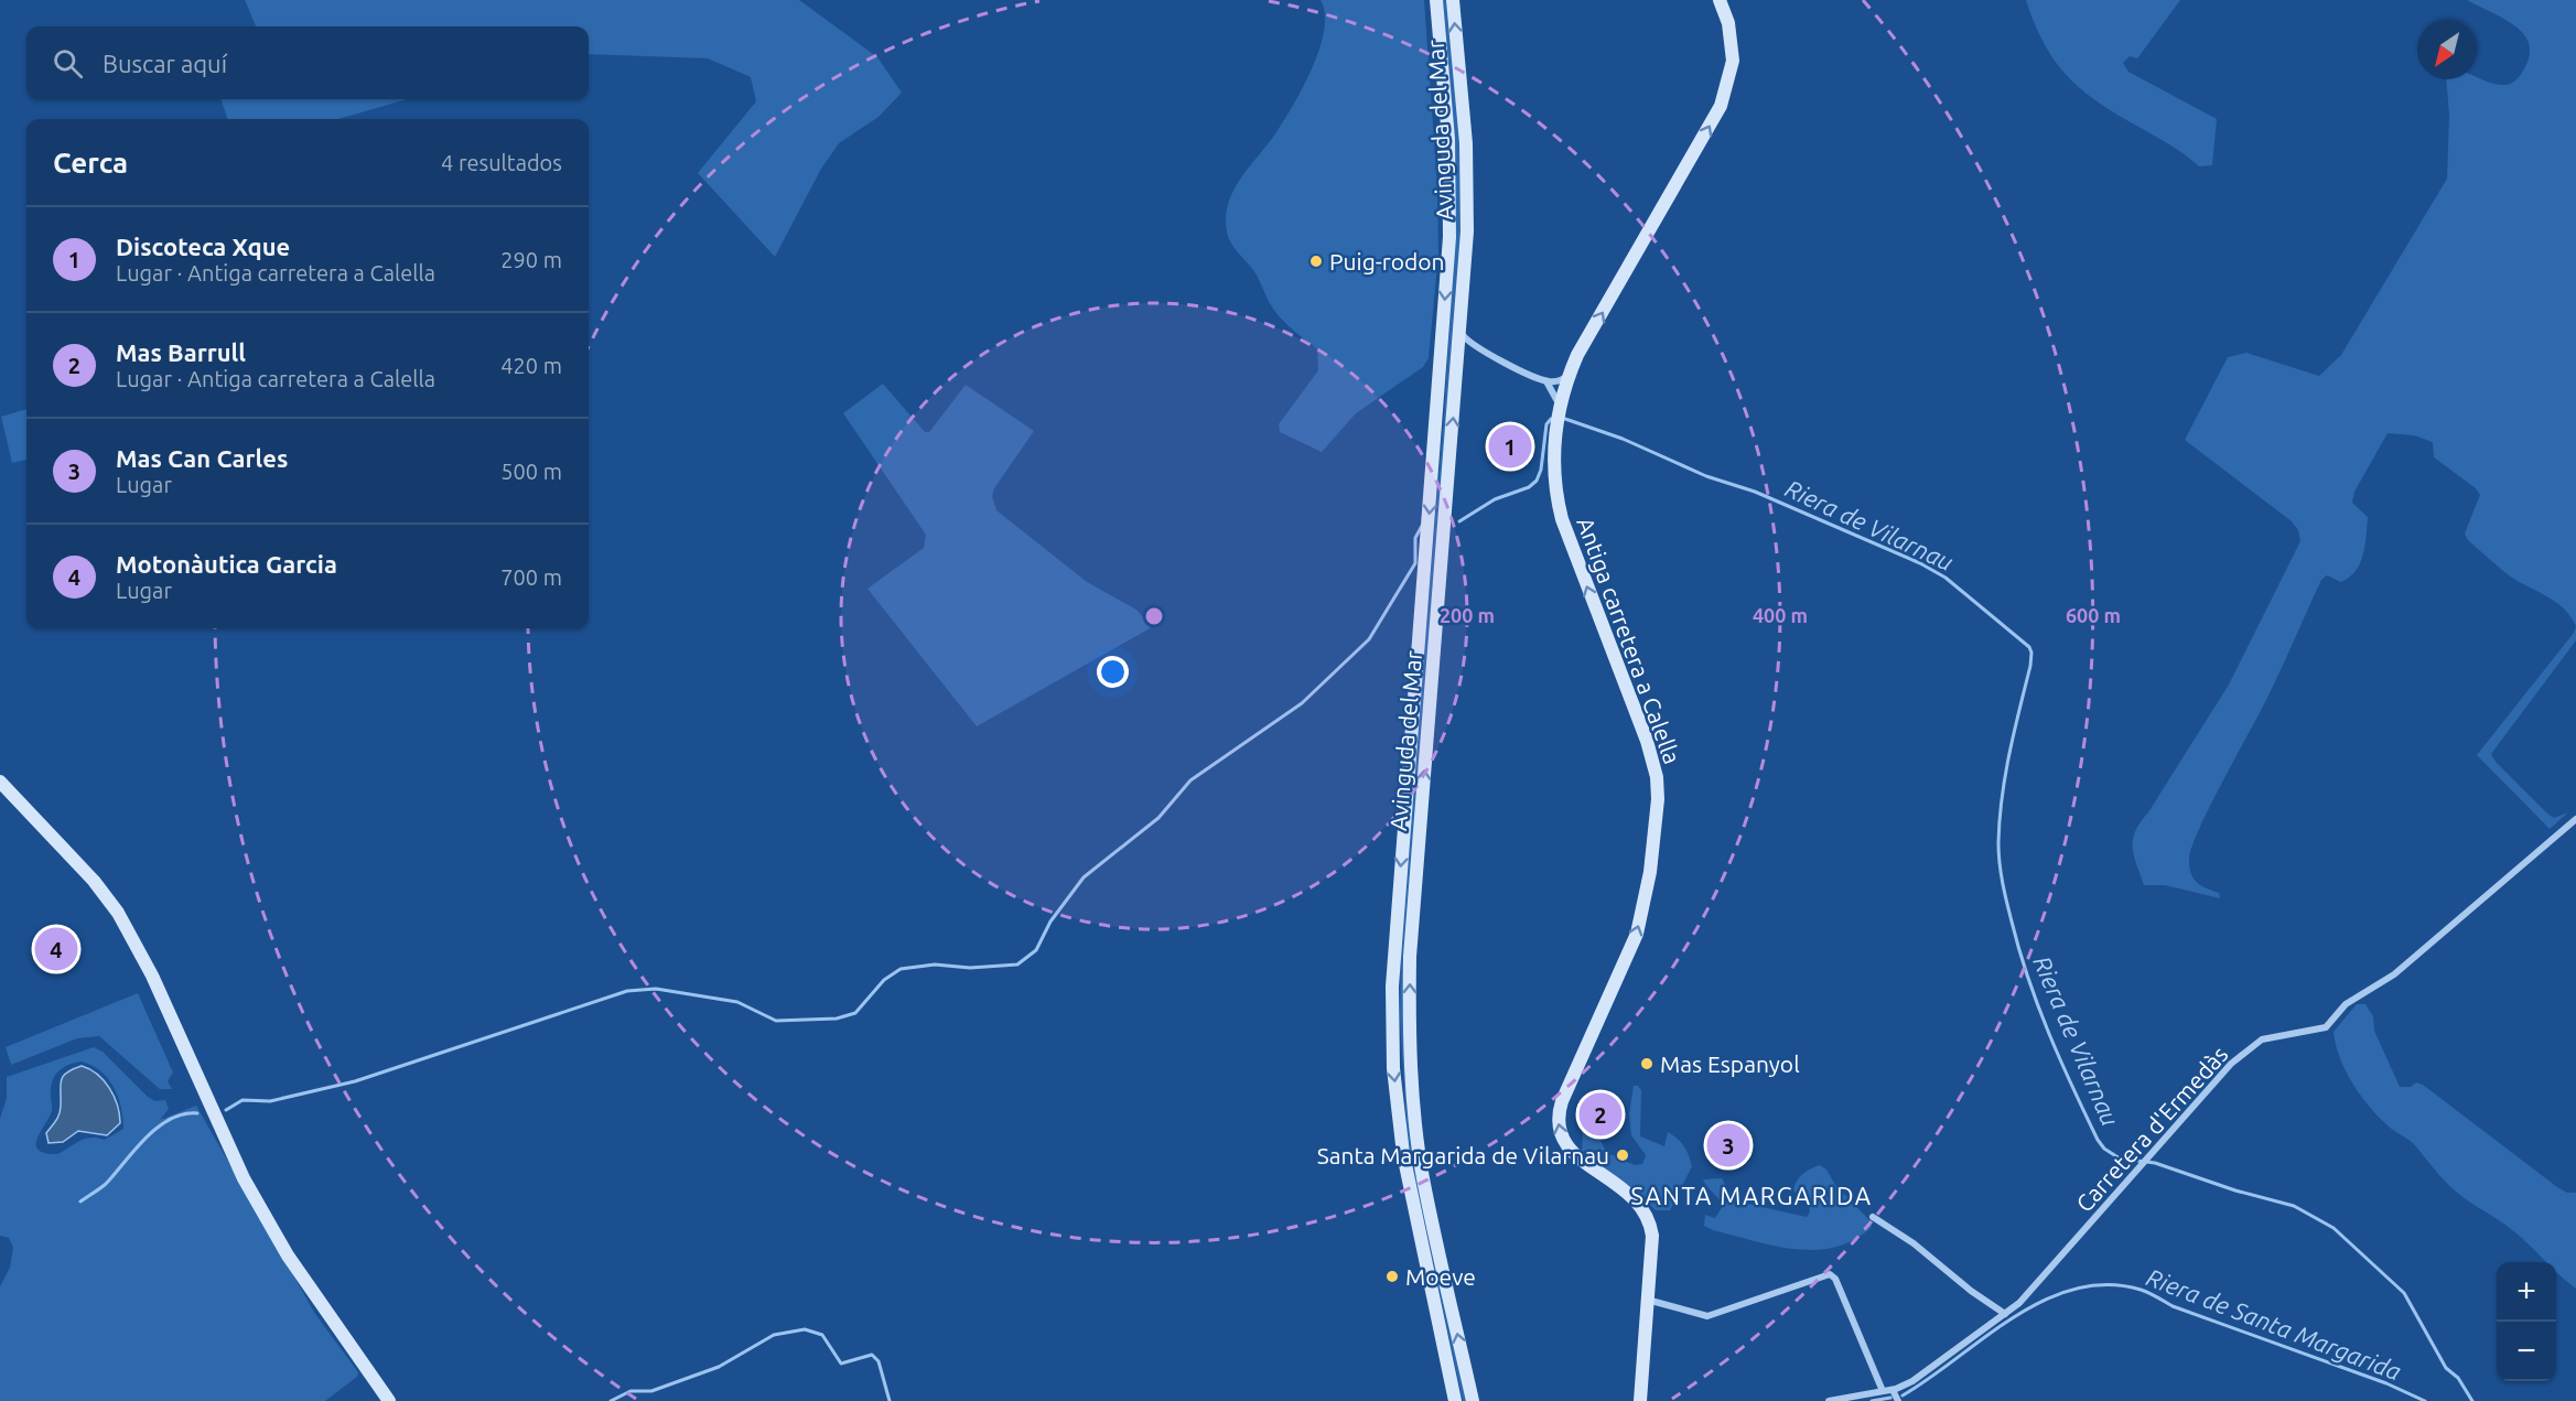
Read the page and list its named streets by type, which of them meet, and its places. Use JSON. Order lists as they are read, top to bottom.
{
  "streets": {
    "main road": ["Avinguda del Mar", "Antiga carretera a Calella"],
    "street": ["Carretera d'Ermedàs"]
  },
  "one_way": ["Antiga carretera a Calella"],
  "districts": ["SANTA MARGARIDA"],
  "water": ["Riera de Vilarnau", "Riera de Santa Margarida"],
  "places": [
    "Puig-rodon",
    "Mas Espanyol",
    "Santa Margarida de Vilarnau",
    "Moeve"
  ],
  "north": "bottom left",
  "page": {
    "search": "Buscar aquí",
    "heading": ["Cerca", "4 resultados"],
    "list": [
      {
        "mark": "1",
        "name": "Discoteca Xque",
        "note": "Lugar · Antiga carretera a Calella",
        "value": "290 m"
      },
      {
        "mark": "2",
        "name": "Mas Barrull",
        "note": "Lugar · Antiga carretera a Calella",
        "value": "420 m"
      },
      {
        "mark": "3",
        "name": "Mas Can Carles",
        "note": "Lugar",
        "value": "500 m"
      },
      {
        "mark": "4",
        "name": "Motonàutica Garcia",
        "note": "Lugar",
        "value": "700 m"
      }
    ],
    "pins": [
      "1",
      "4",
      "2",
      "3"
    ],
    "map_buttons": ["+", "−"]
  },
  "rings": ["200 m", "400 m", "600 m"]
}
